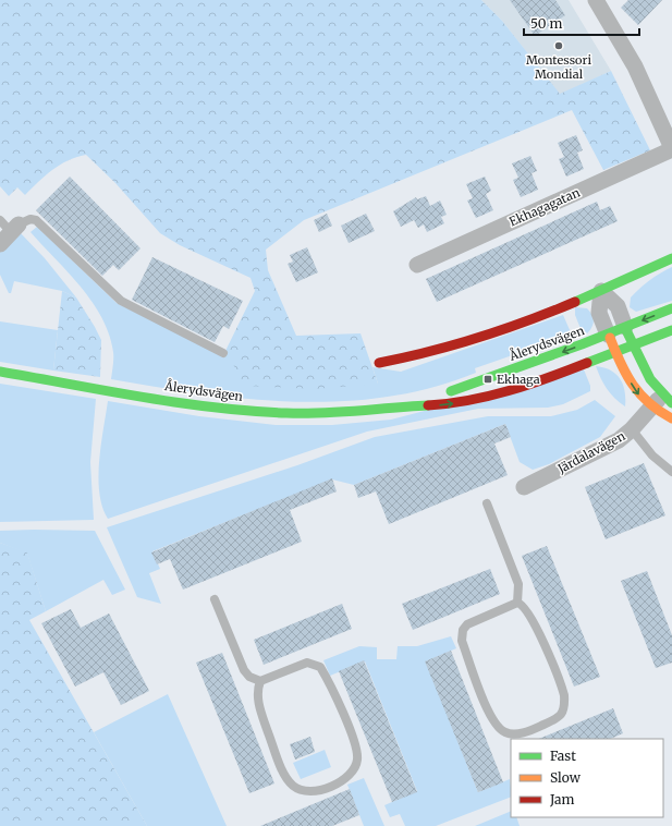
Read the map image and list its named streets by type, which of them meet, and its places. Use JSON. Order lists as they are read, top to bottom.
{
  "streets": {
    "main road": ["Ålerydsvägen"],
    "street": ["Ekhagagatan", "Järdalavägen"]
  },
  "places": {
    "other": ["Montessori Mondial"],
    "transit": ["Ekhaga"]
  },
  "legend": ["Fast", "Slow", "Jam"],
  "scale_bar": "50 m"
}
